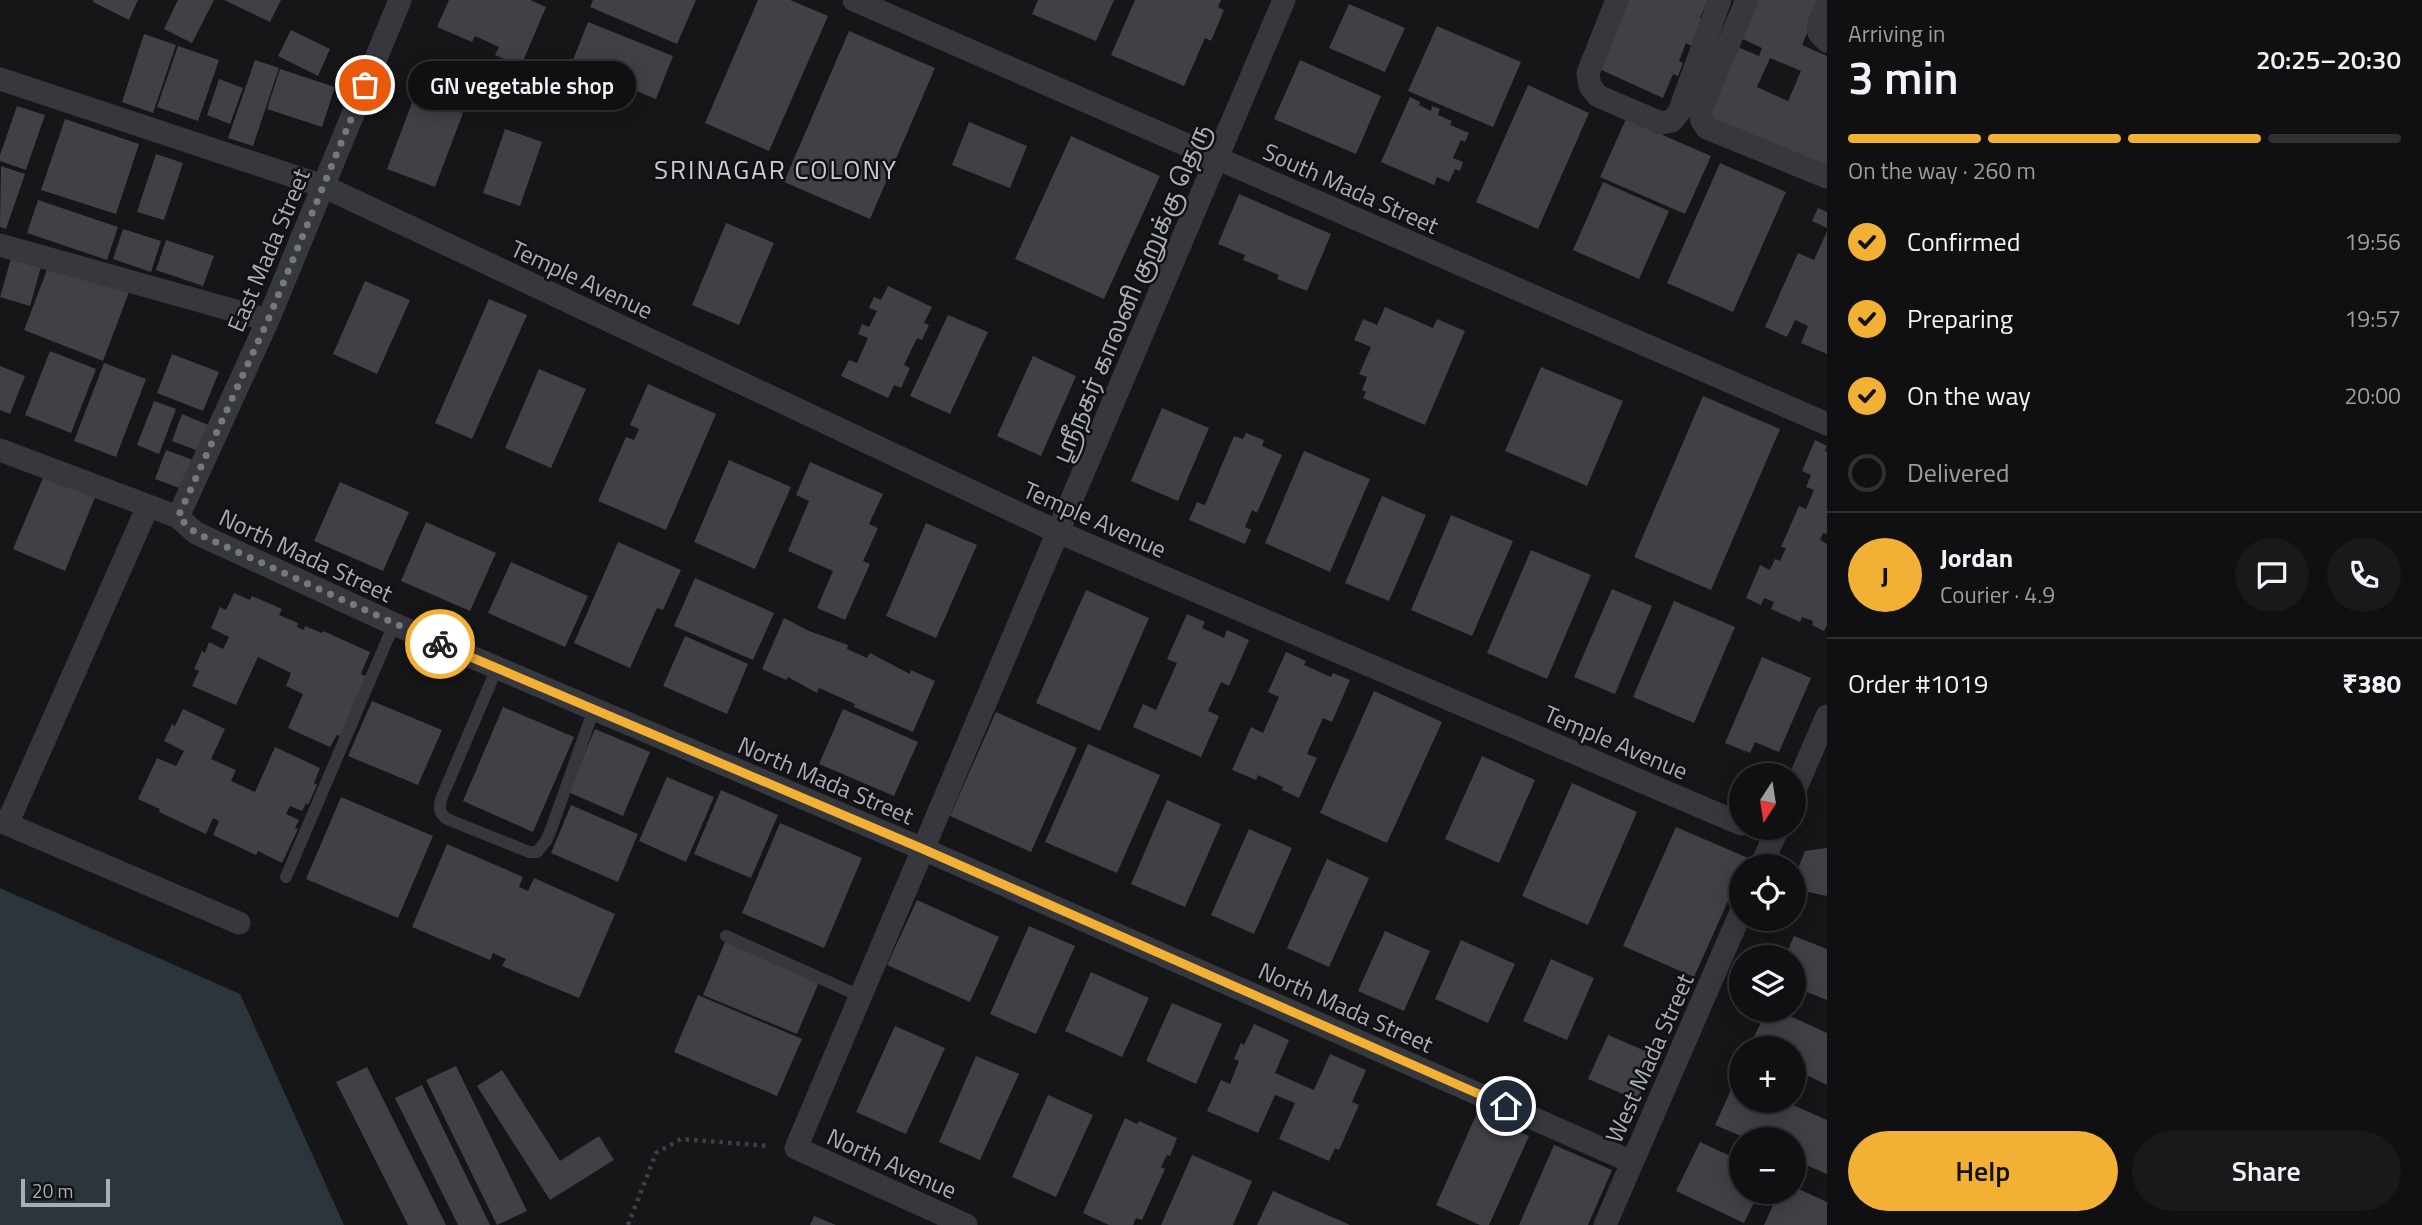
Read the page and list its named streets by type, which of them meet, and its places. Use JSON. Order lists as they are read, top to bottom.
{
  "streets": {
    "street": [
      "South Mada Street",
      "East Mada Street",
      "Temple Avenue",
      "ஸ்ரீநகர் காலனி குறுக்கு தெரு",
      "North Mada Street",
      "West Mada Street",
      "North Avenue"
    ]
  },
  "crossings": [
    ["South Mada Street", "ஸ்ரீநகர் காலனி குறுக்கு தெரு"],
    ["East Mada Street", "Temple Avenue"],
    ["East Mada Street", "North Mada Street"],
    ["Temple Avenue", "ஸ்ரீநகர் காலனி குறுக்கு தெரு"],
    ["ஸ்ரீநகர் காலனி குறுக்கு தெரு", "North Mada Street"],
    ["ஸ்ரீநகர் காலனி குறுக்கு தெரு", "North Avenue"],
    ["North Mada Street", "West Mada Street"]
  ],
  "districts": ["SRINAGAR COLONY"],
  "places": ["GN vegetable shop"],
  "scale_bar": "20 m",
  "north": "bottom",
  "page": {
    "heading": ["3 min", "Arriving in", "20:25–20:30"],
    "panel": [
      "Jordan",
      "Courier · 4.9",
      "Order #1019",
      "₹380"
    ],
    "bubble": "GN vegetable shop",
    "bar": "On the way · 260 m",
    "list": [
      ["Confirmed", "19:56"],
      ["Preparing", "19:57"],
      ["On the way", "20:00"],
      "Delivered"
    ],
    "round": "J",
    "map_buttons": ["+", "−"],
    "buttons": ["Help", "Share"],
    "scale": "20 m"
  }
}
